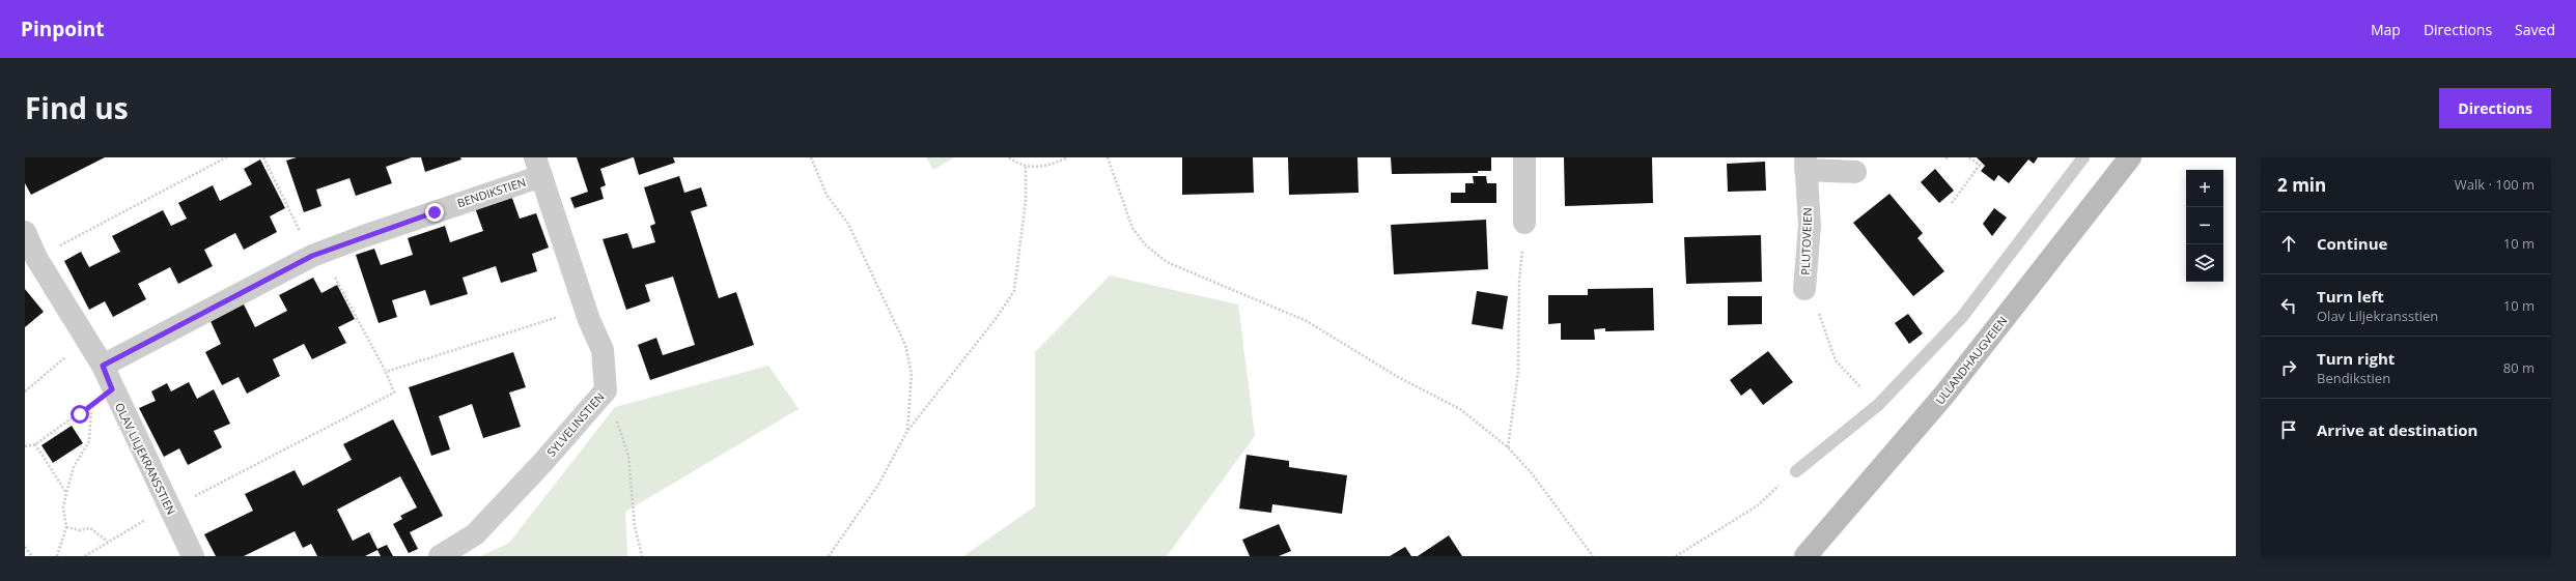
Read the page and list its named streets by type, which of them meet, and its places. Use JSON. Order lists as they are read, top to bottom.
{
  "streets": {
    "main road": ["ULLANDHAUGVEIEN"],
    "street": [
      "BENDIKSTIEN",
      "PLUTOVEIEN",
      "SYLVELINSTIEN",
      "OLAV LILJEKRANSSTIEN"
    ]
  },
  "crossings": [
    ["BENDIKSTIEN", "SYLVELINSTIEN"],
    ["BENDIKSTIEN", "OLAV LILJEKRANSSTIEN"]
  ],
  "page": {
    "header": "Pinpoint",
    "nav": ["Map", "Directions", "Saved"],
    "title": "Find us",
    "buttons": "Directions",
    "heading": ["2 min", "Walk · 100 m"],
    "map_buttons": ["+", "−"],
    "list": [
      ["Continue", "10 m"],
      ["Turn left", "Olav Liljekransstien", "10 m"],
      ["Turn right", "Bendikstien", "80 m"],
      "Arrive at destination"
    ]
  }
}
